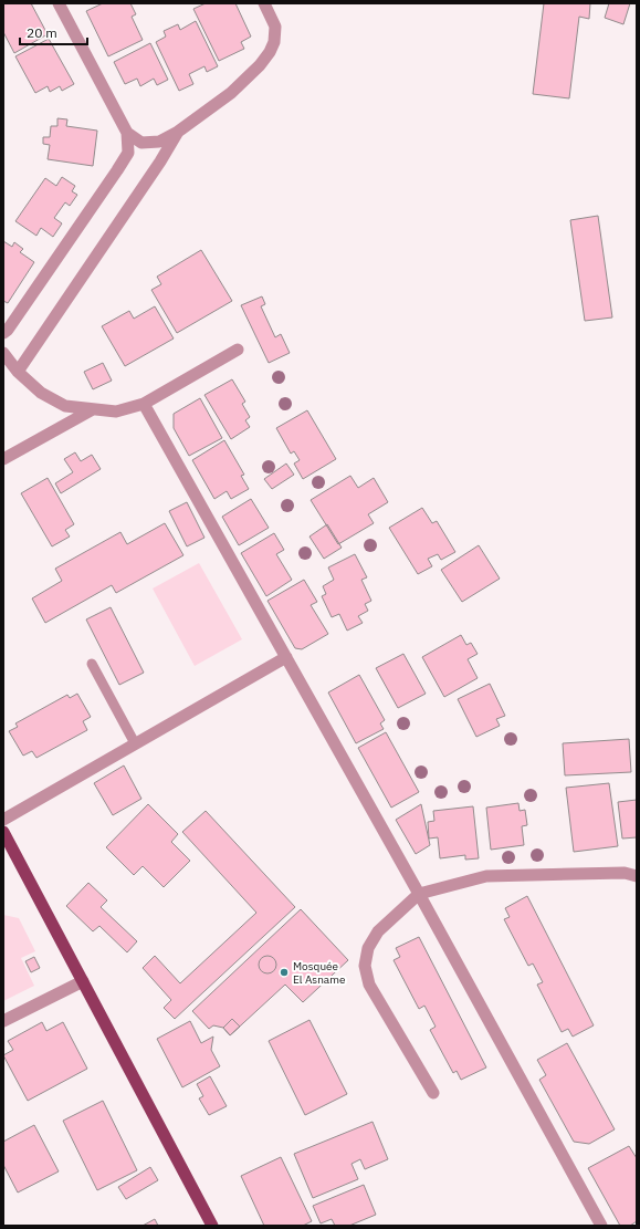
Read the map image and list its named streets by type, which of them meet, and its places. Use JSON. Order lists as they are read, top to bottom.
{
  "places": ["Mosquée El Asname"],
  "scale_bar": "20 m"
}
